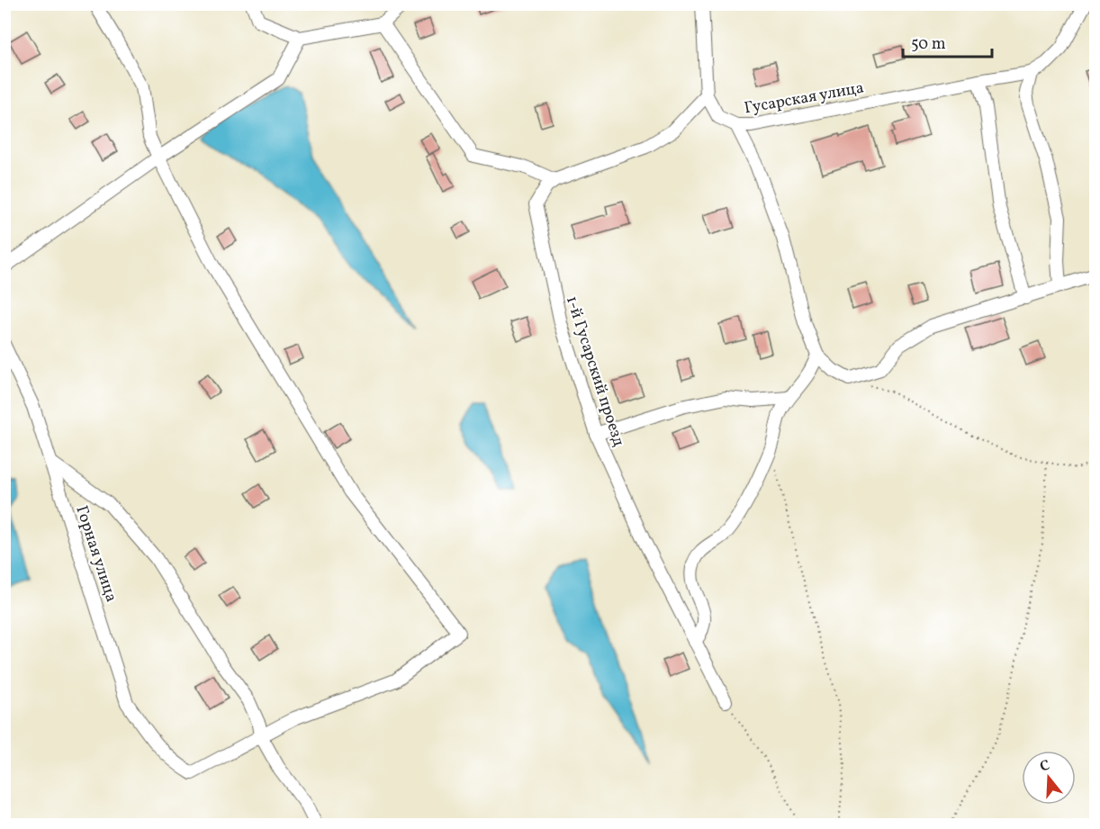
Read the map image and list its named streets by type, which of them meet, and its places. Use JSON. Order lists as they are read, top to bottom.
{
  "streets": {
    "street": ["Гусарская улица", "1-й Гусарский проезд", "Горная улица"]
  },
  "scale_bar": "50 m",
  "north": "top"
}
